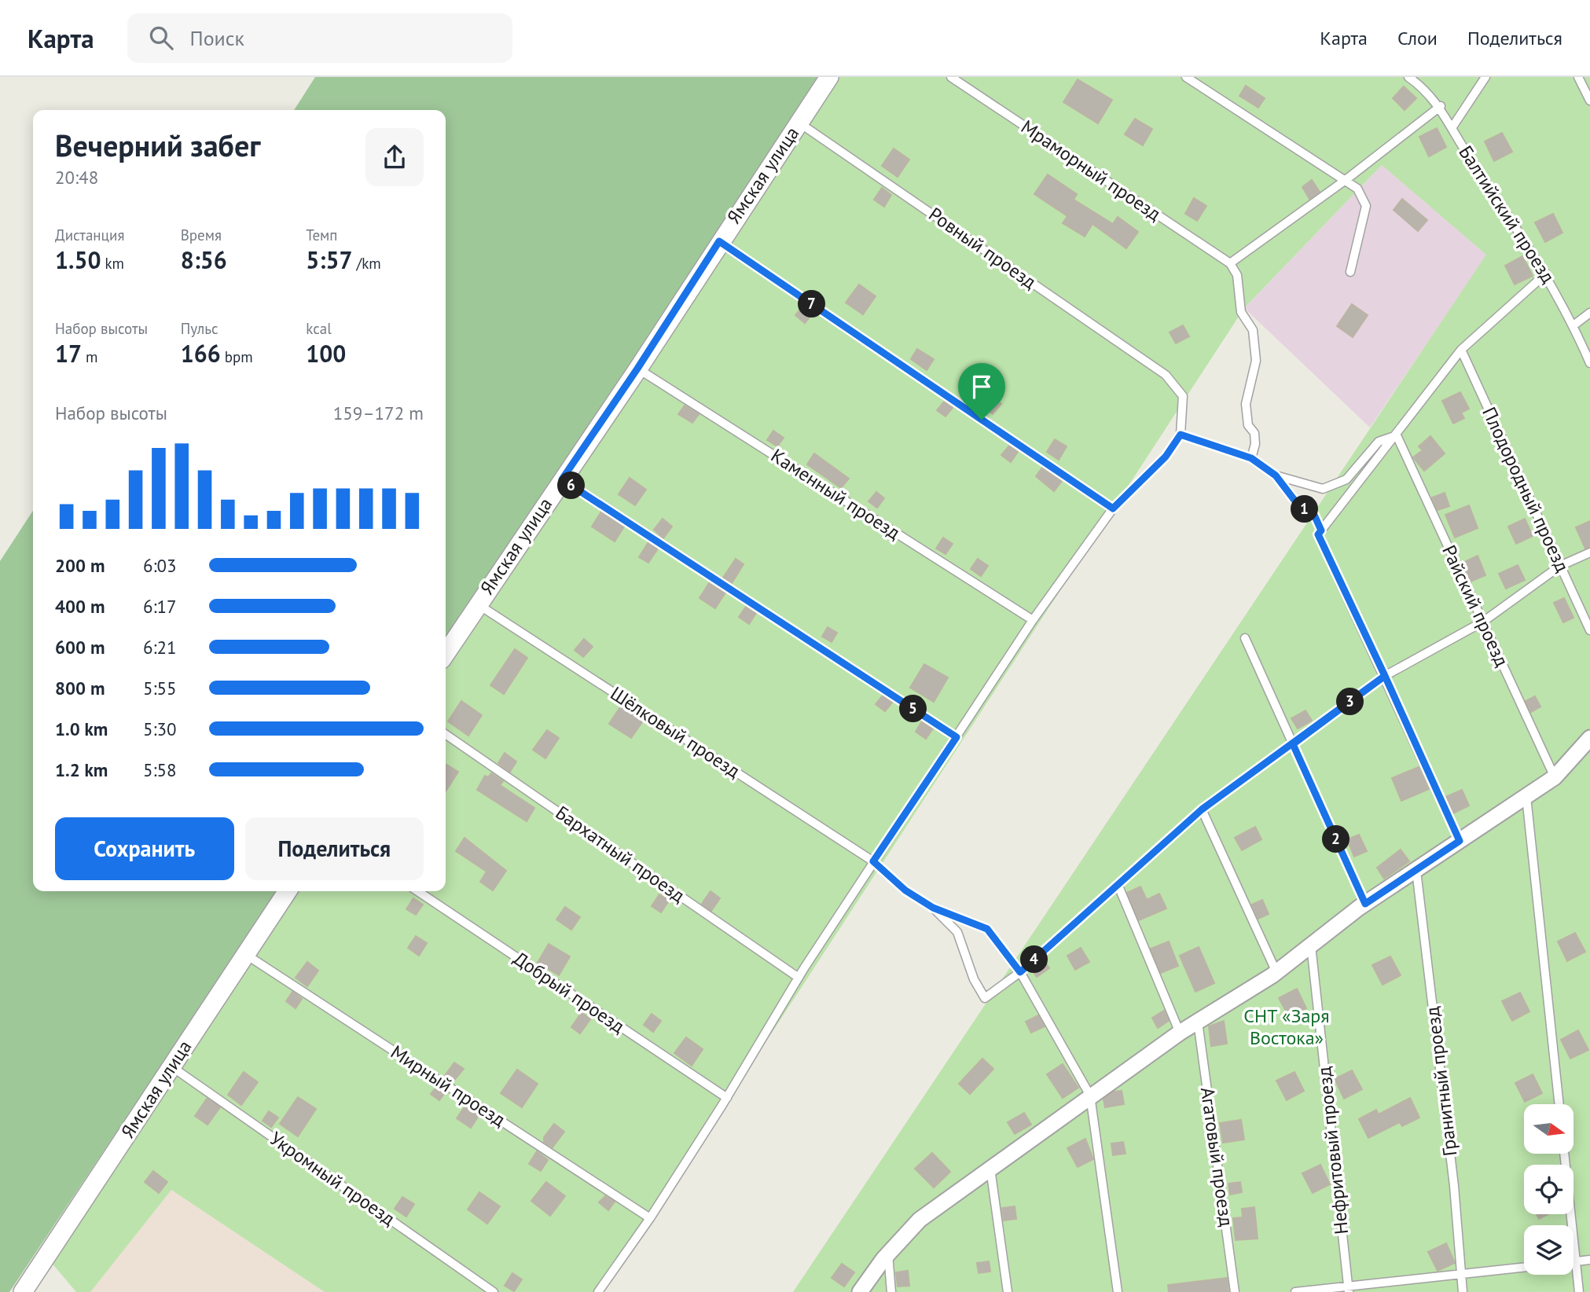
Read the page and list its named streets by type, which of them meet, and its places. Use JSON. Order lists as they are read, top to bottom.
{
  "streets": {
    "street": ["Ямская улица"],
    "lane": [
      "Мраморный проезд",
      "Балтийский проезд",
      "Ровный проезд",
      "Плодородный проезд",
      "Каменный проезд",
      "Райский проезд",
      "Шёлковый проезд",
      "Бархатный проезд",
      "Добрый проезд",
      "Гранитный проезд",
      "Мирный проезд",
      "Нефритовый проезд",
      "Агатовый проезд",
      "Укромный проезд"
    ]
  },
  "crossings": [
    ["Ямская улица", "Ровный проезд"],
    ["Ямская улица", "Каменный проезд"],
    ["Ямская улица", "Шёлковый проезд"],
    ["Ямская улица", "Мирный проезд"],
    ["Ямская улица", "Укромный проезд"]
  ],
  "parks": ["СНТ «Заря Востока»"],
  "north": "right",
  "page": {
    "header": "Карта",
    "search": "Поиск",
    "nav": ["Карта", "Слои", "Поделиться"],
    "heading": ["Вечерний забег", "20:48"],
    "stats": [
      ["Дистанция", "1.50 km"],
      ["Время", "8:56"],
      ["Темп", "5:57 /km"],
      ["Набор высоты", "17 m"],
      ["Пульс", "166 bpm"],
      ["kcal", "100"]
    ],
    "pins": [
      "7",
      "6",
      "1",
      "3",
      "5",
      "2",
      "4"
    ],
    "chart": ["Набор высоты", "159–172 m"],
    "list": [
      {
        "name": "200 m",
        "note": "6:03"
      },
      {
        "name": "400 m",
        "note": "6:17"
      },
      {
        "name": "600 m",
        "note": "6:21"
      },
      {
        "name": "800 m",
        "note": "5:55"
      },
      {
        "name": "1.0 km",
        "note": "5:30"
      },
      {
        "name": "1.2 km",
        "note": "5:58"
      }
    ],
    "buttons": ["Сохранить", "Поделиться"]
  }
}
